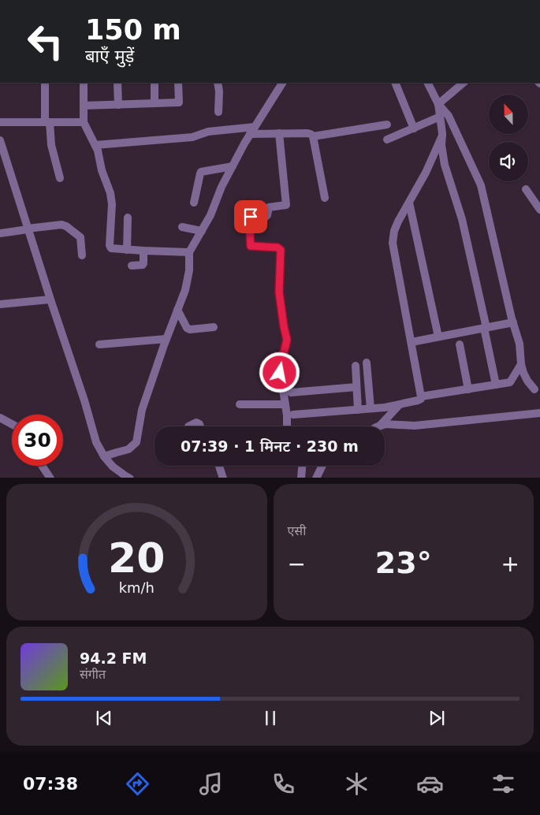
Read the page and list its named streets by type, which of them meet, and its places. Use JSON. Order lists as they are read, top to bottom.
{
  "north": "top",
  "page": {
    "turn": ["150 m", "बाएँ मुड़ें"],
    "limit": "30",
    "trip": "07:39 · 1 मिनट · 230 m",
    "tile": "एसी",
    "heat": ["−", "23°", "+"],
    "song": ["94.2 FM", "संगीत"],
    "tabs": "07:38",
    "gauge": ["20", "km/h"]
  }
}
